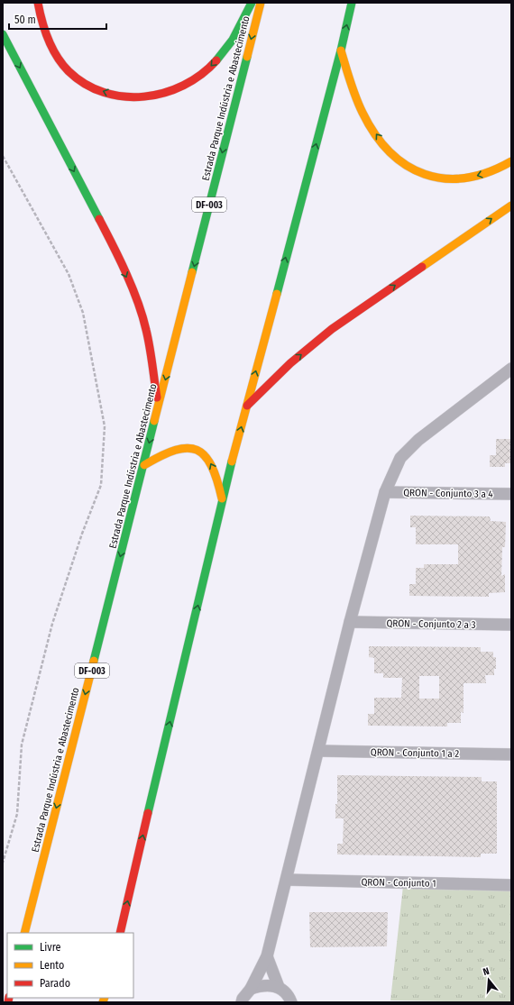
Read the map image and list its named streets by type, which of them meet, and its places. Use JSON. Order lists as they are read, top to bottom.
{
  "streets": {
    "highway": ["Estrada Parque Indústria e Abastecimento", "DF-003"],
    "street": [
      "QRON - Conjunto 3 a 4",
      "QRON - Conjunto 2 a 3",
      "QRON - Conjunto 1 a 2",
      "QRON - Conjunto 1"
    ]
  },
  "one_way": ["Estrada Parque Indústria e Abastecimento"],
  "legend": ["Livre", "Lento", "Parado"],
  "scale_bar": "50 m",
  "north": "top"
}
